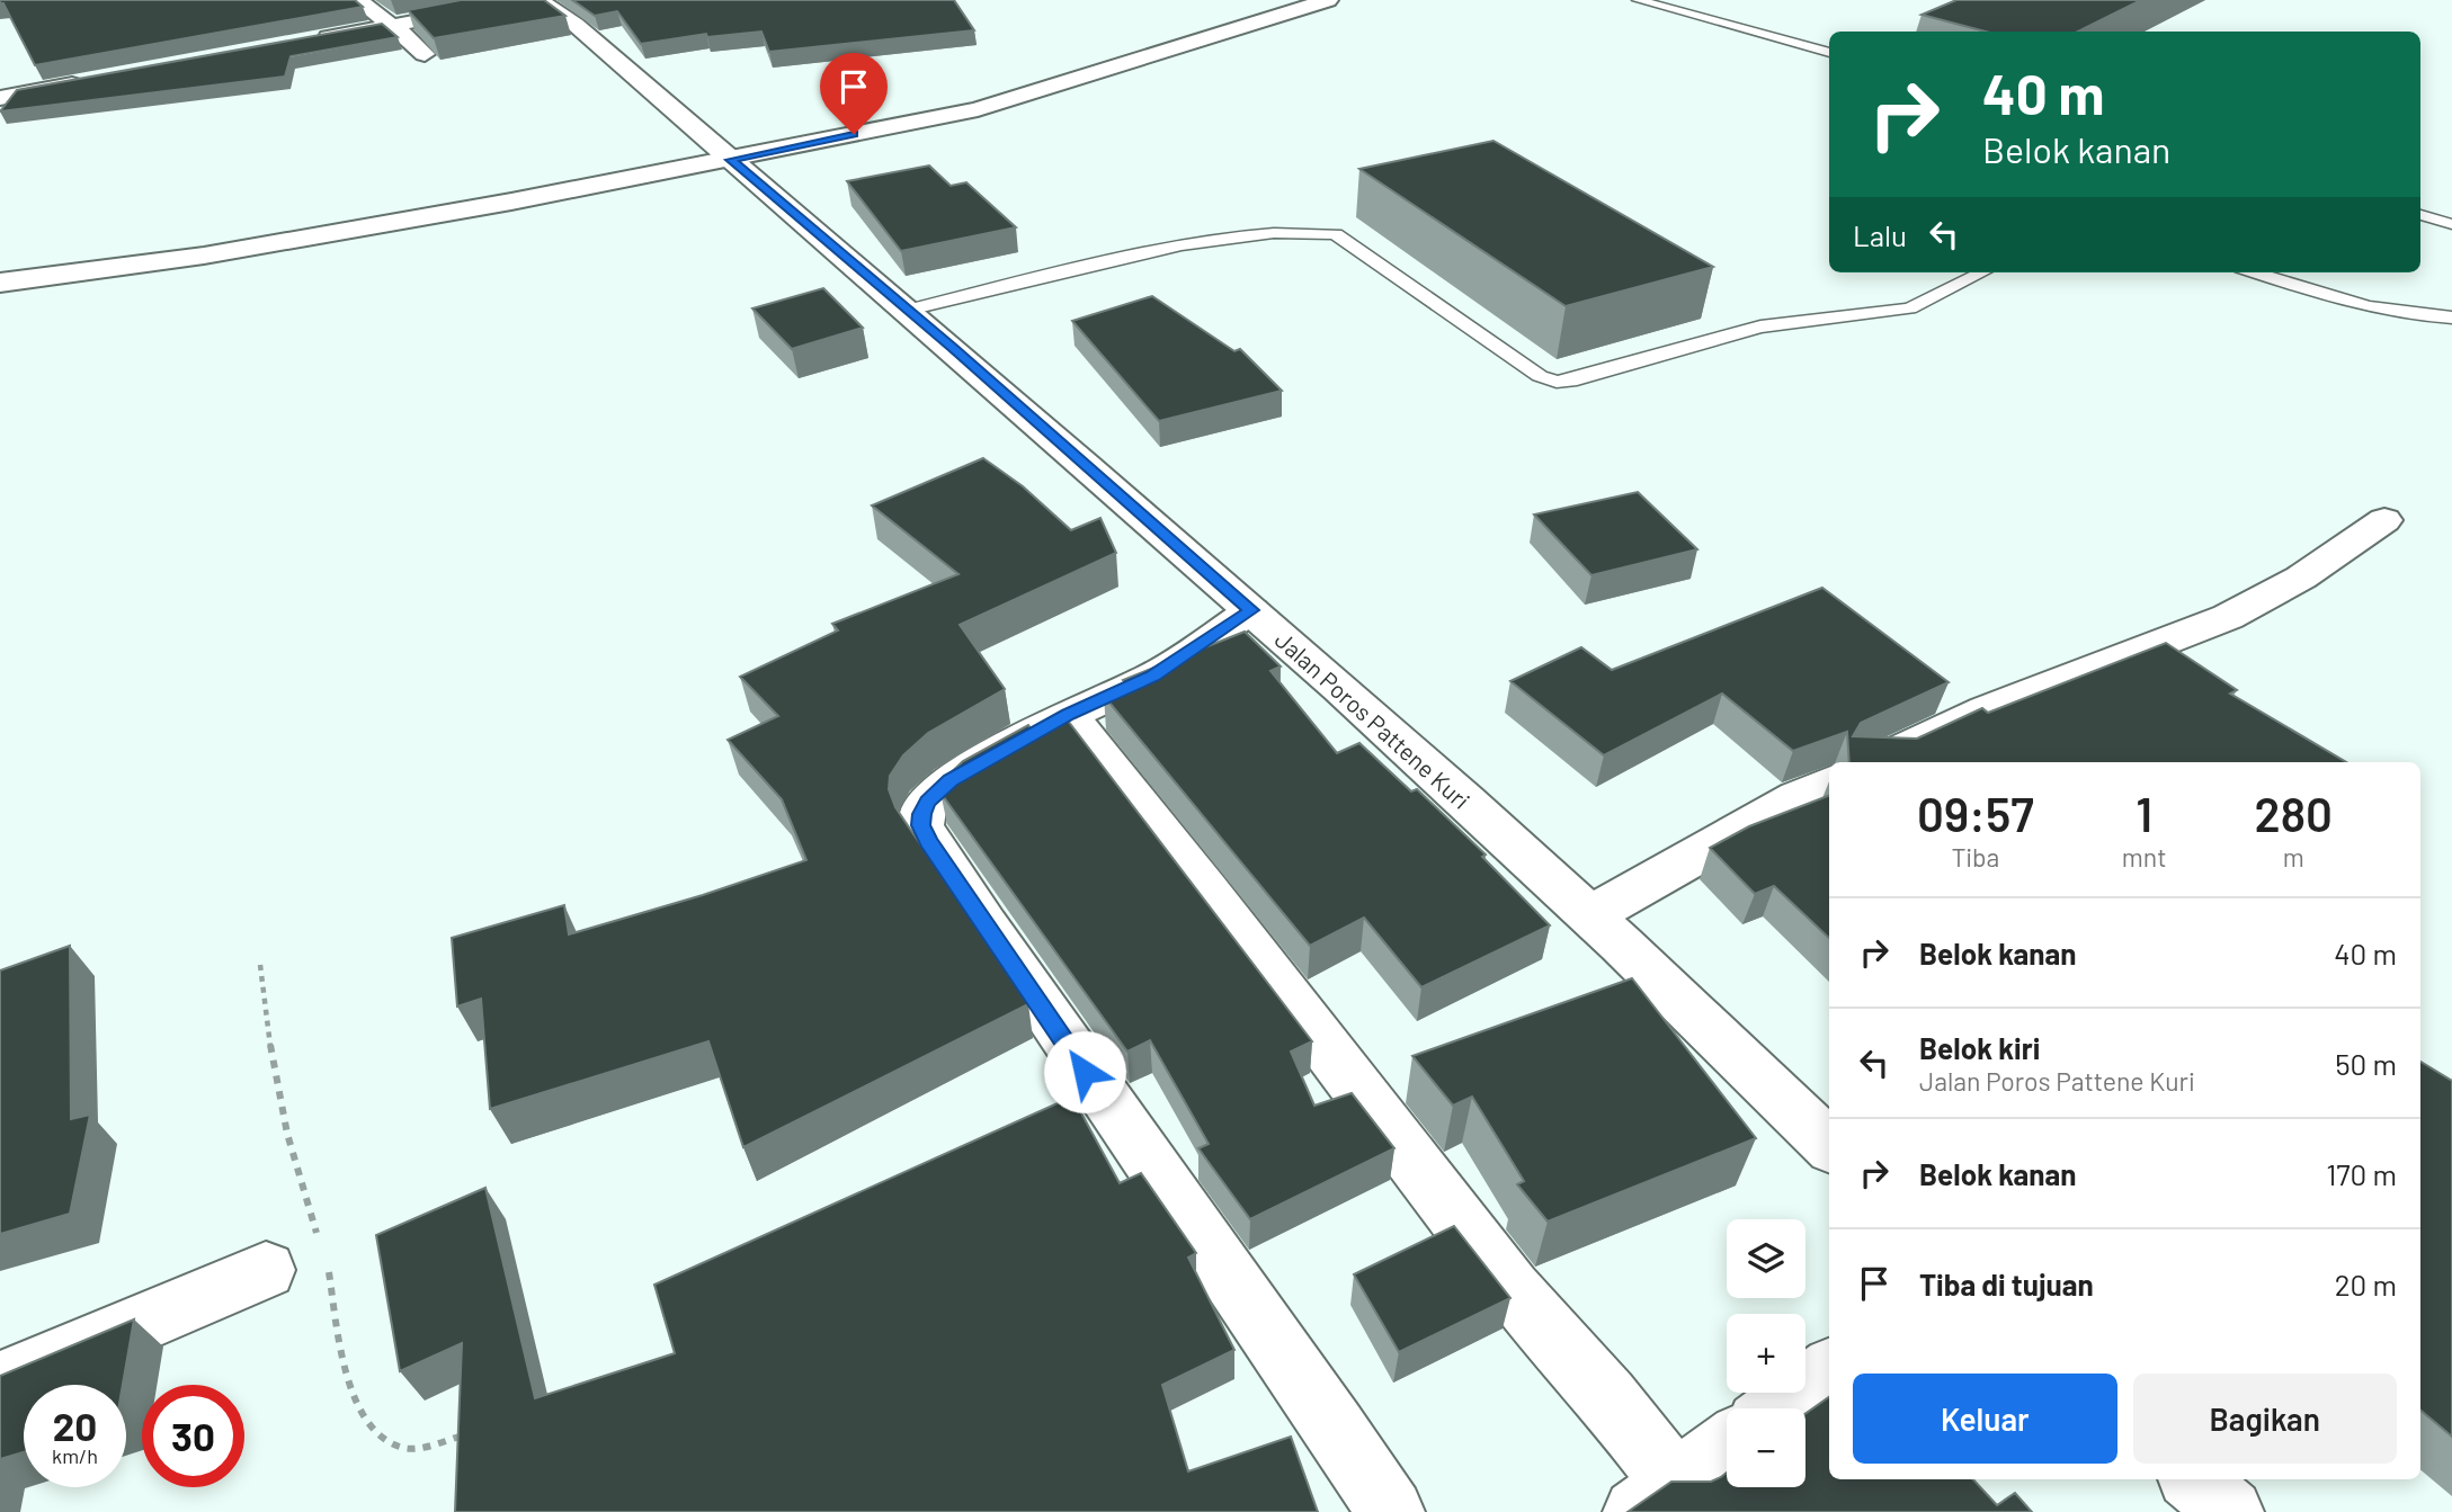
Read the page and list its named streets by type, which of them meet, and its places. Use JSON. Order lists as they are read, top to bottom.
{
  "streets": {
    "street": ["Jalan Poros Pattene Kuri"]
  },
  "page": {
    "turn": ["40 m", "Belok kanan"],
    "then": "Lalu",
    "eta": [
      "09:57",
      "Tiba",
      "1",
      "mnt",
      "280",
      "m"
    ],
    "list": [
      {
        "name": "Belok kanan",
        "value": "40 m"
      },
      {
        "name": "Belok kiri",
        "note": "Jalan Poros Pattene Kuri",
        "value": "50 m"
      },
      {
        "name": "Belok kanan",
        "value": "170 m"
      },
      {
        "name": "Tiba di tujuan",
        "value": "20 m"
      }
    ],
    "map_buttons": ["+", "−"],
    "buttons": ["Keluar", "Bagikan"],
    "speed": "20 km/h",
    "limit": "30"
  }
}
